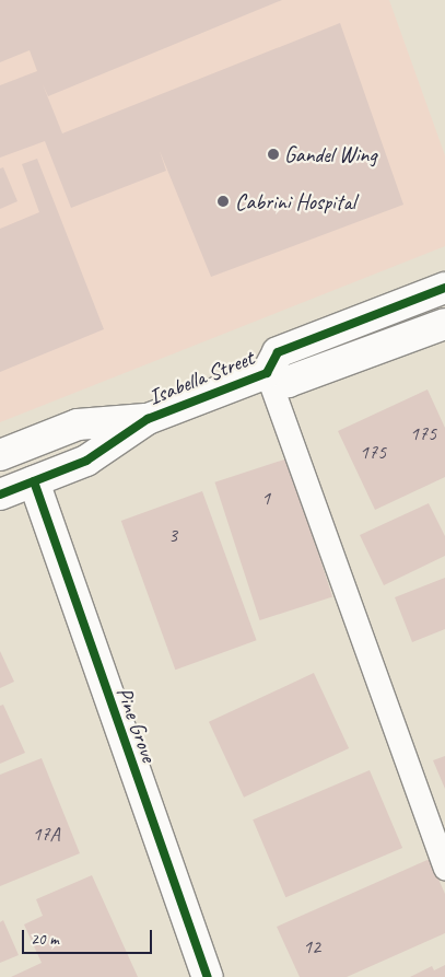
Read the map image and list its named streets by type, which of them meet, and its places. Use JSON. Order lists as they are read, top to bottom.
{
  "streets": {
    "street": ["Isabella Street", "Pine Grove"]
  },
  "crossings": [
    ["Isabella Street", "Pine Grove"]
  ],
  "places": ["Gandel Wing", "Cabrini Hospital"],
  "house_numbers": [
    "175",
    "175",
    "1",
    "3",
    "17A",
    "12"
  ],
  "scale_bar": "20 m"
}
